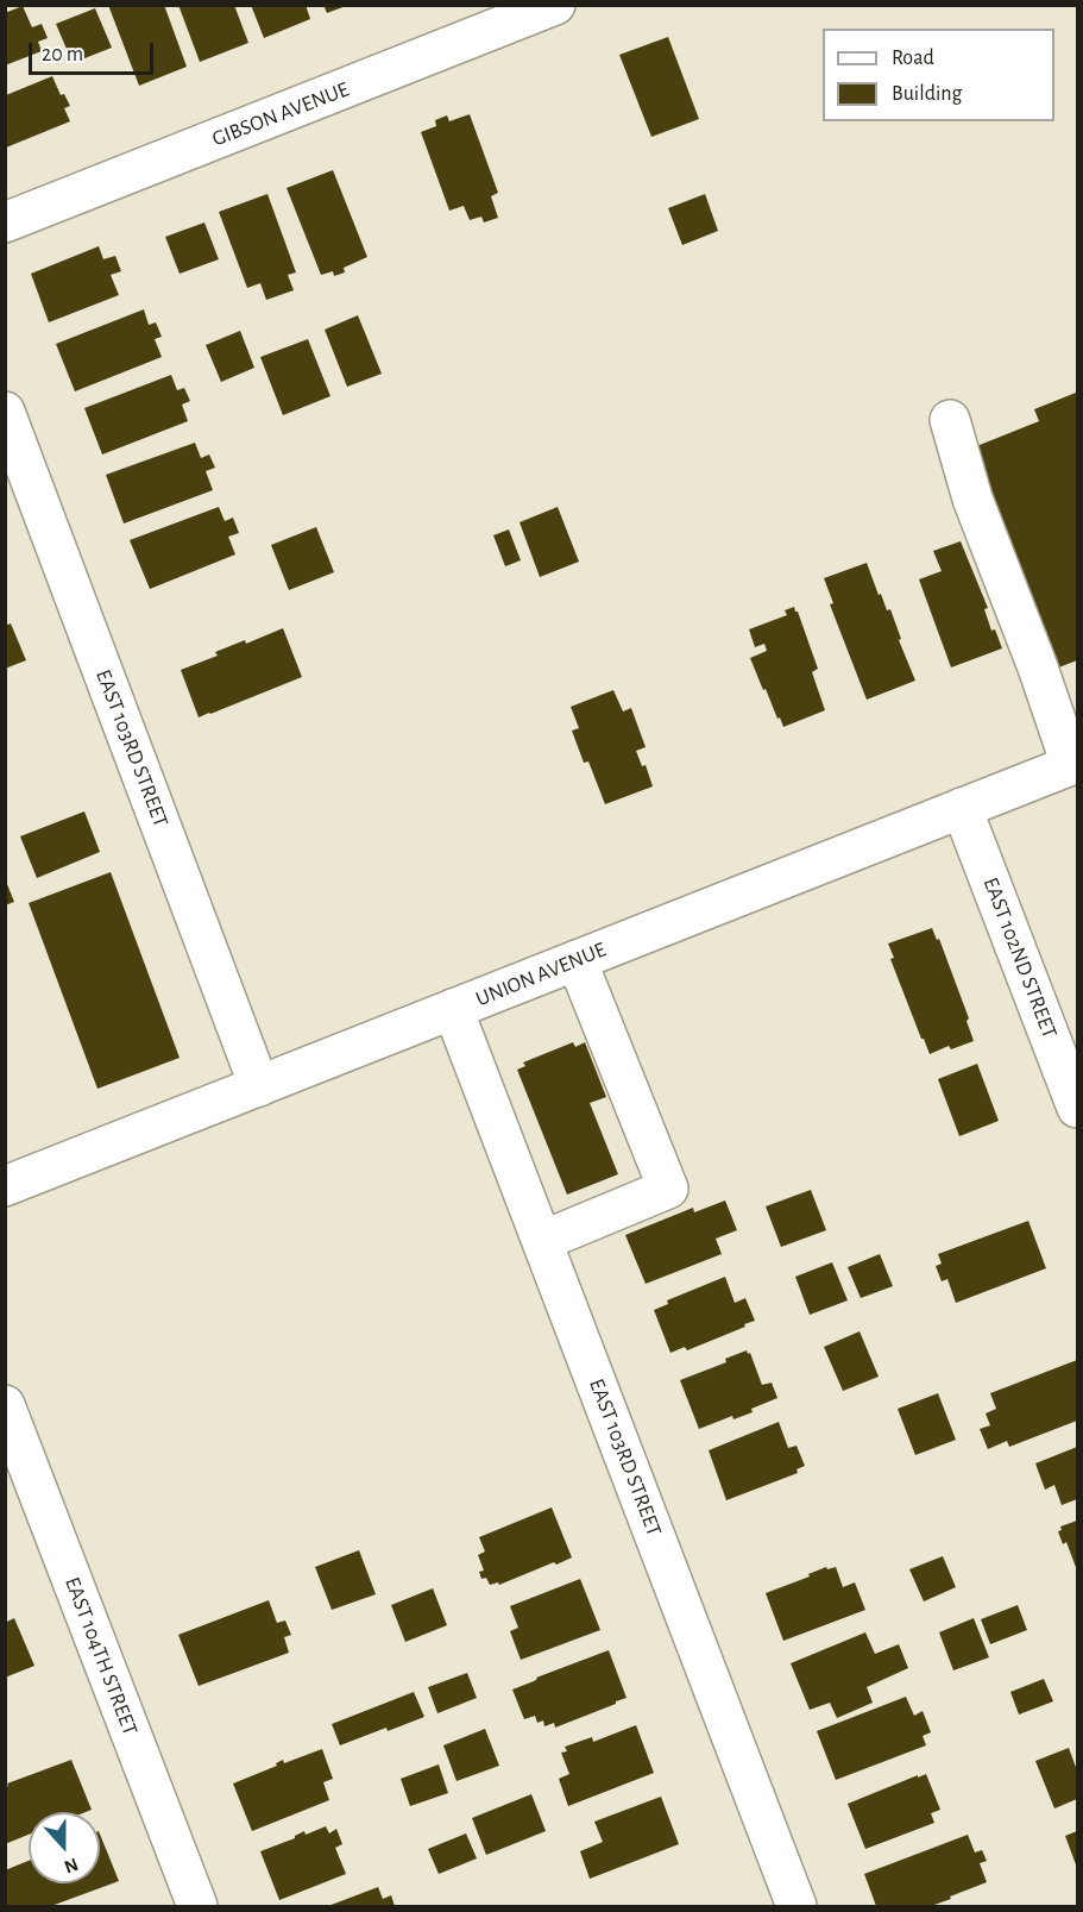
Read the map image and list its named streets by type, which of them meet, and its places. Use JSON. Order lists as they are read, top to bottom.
{
  "streets": {
    "street": [
      "GIBSON AVENUE",
      "EAST 103RD STREET",
      "EAST 102ND STREET",
      "UNION AVENUE",
      "EAST 104TH STREET"
    ]
  },
  "crossings": [
    ["EAST 103RD STREET", "UNION AVENUE"],
    ["EAST 102ND STREET", "UNION AVENUE"]
  ],
  "legend": ["Road", "Building"],
  "scale_bar": "20 m",
  "north": "bottom"
}
